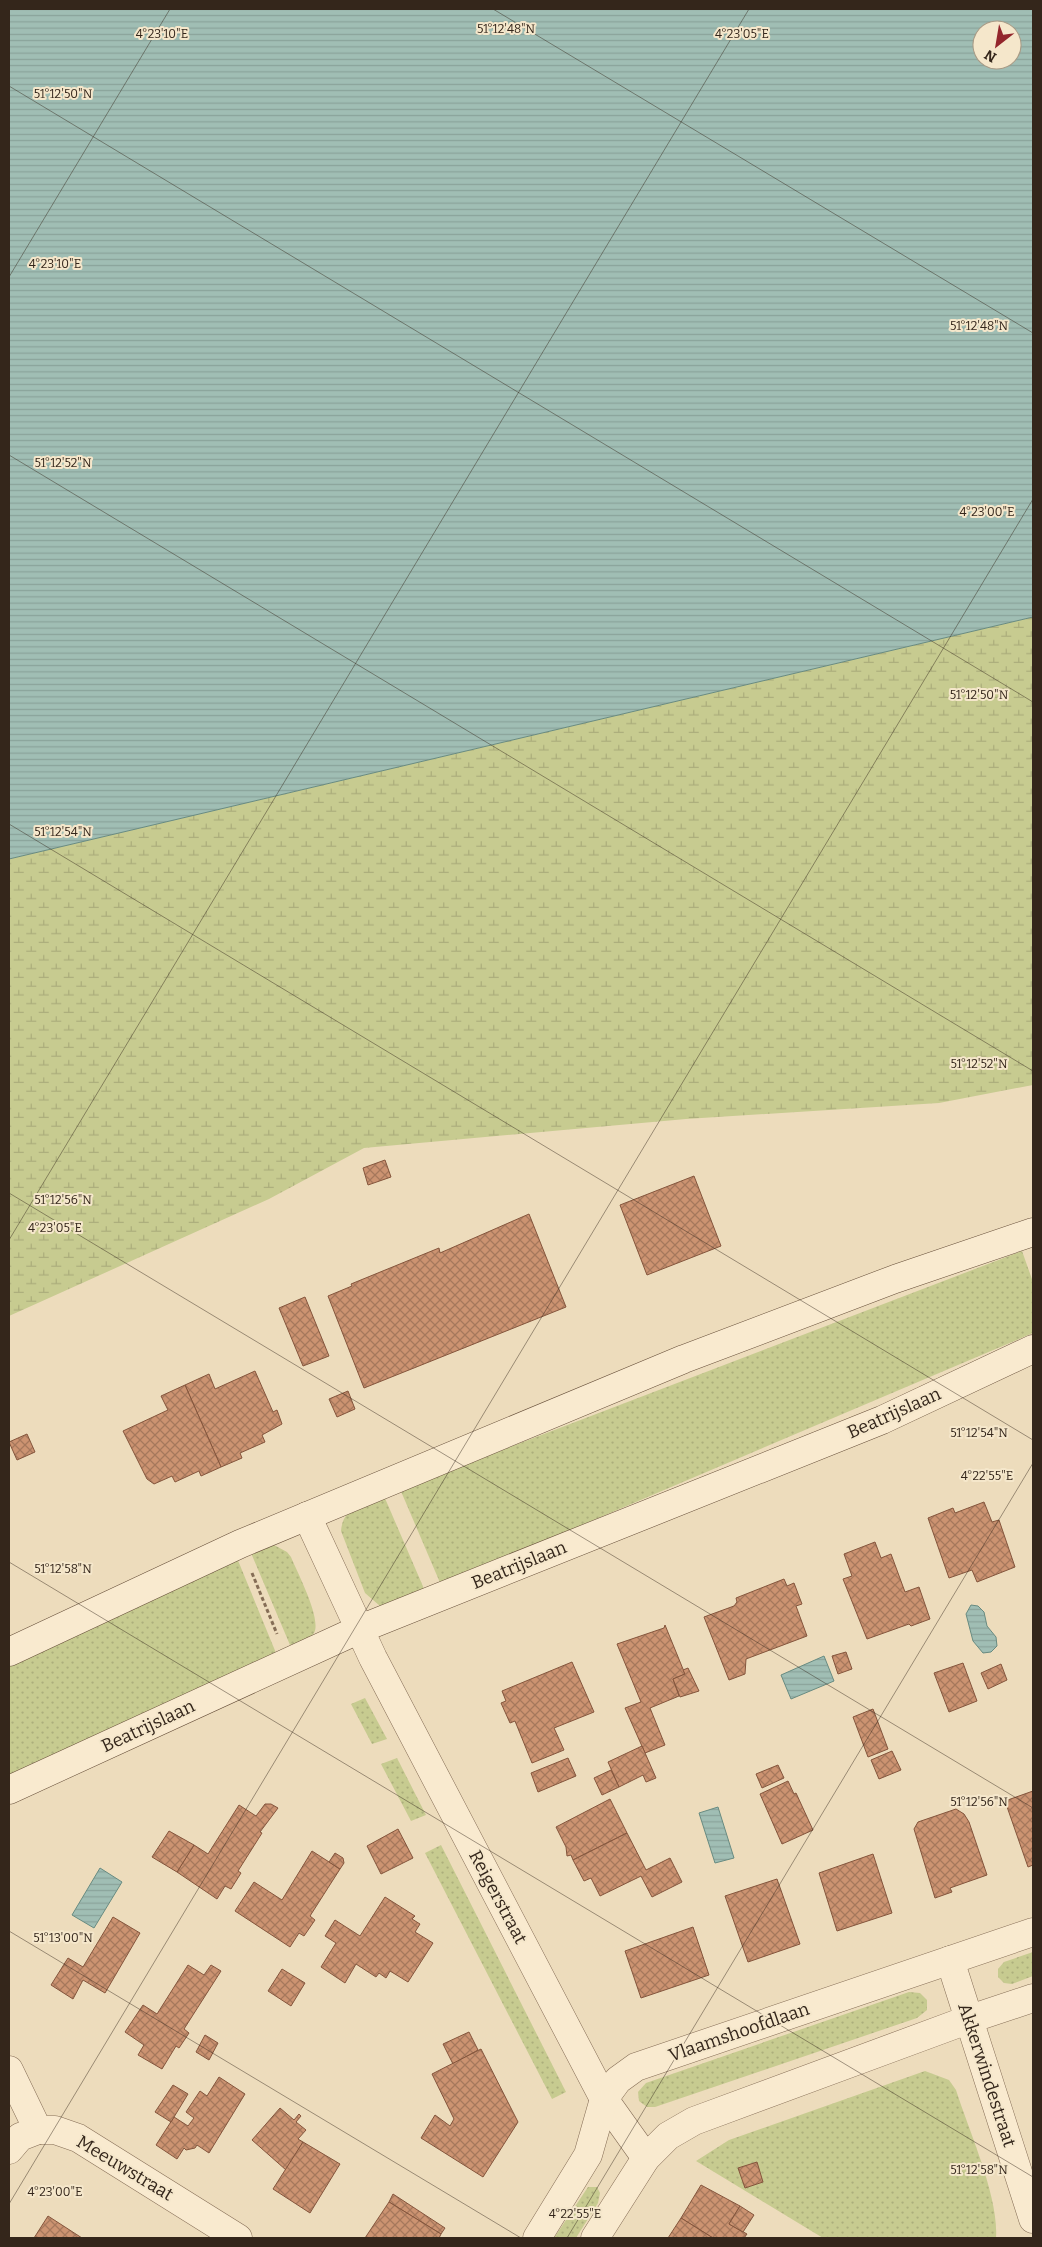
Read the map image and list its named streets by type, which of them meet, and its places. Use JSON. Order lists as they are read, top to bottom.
{
  "streets": {
    "street": [
      "Beatrijslaan",
      "Reigerstraat",
      "Vlaamshoofdlaan",
      "Akkerwindestraat",
      "Meeuwstraat"
    ]
  },
  "crossings": [
    ["Beatrijslaan", "Reigerstraat"],
    ["Reigerstraat", "Vlaamshoofdlaan"],
    ["Vlaamshoofdlaan", "Akkerwindestraat"]
  ],
  "north": "bottom left",
  "coordinates": [
    "51°12'48\"N",
    "4°23'10\"E",
    "4°23'05\"E",
    "51°12'50\"N",
    "51°12'52\"N",
    "4°23'00\"E",
    "51°12'54\"N",
    "51°12'56\"N",
    "4°22'55\"E",
    "51°12'58\"N",
    "51°13'00\"N"
  ]
}
